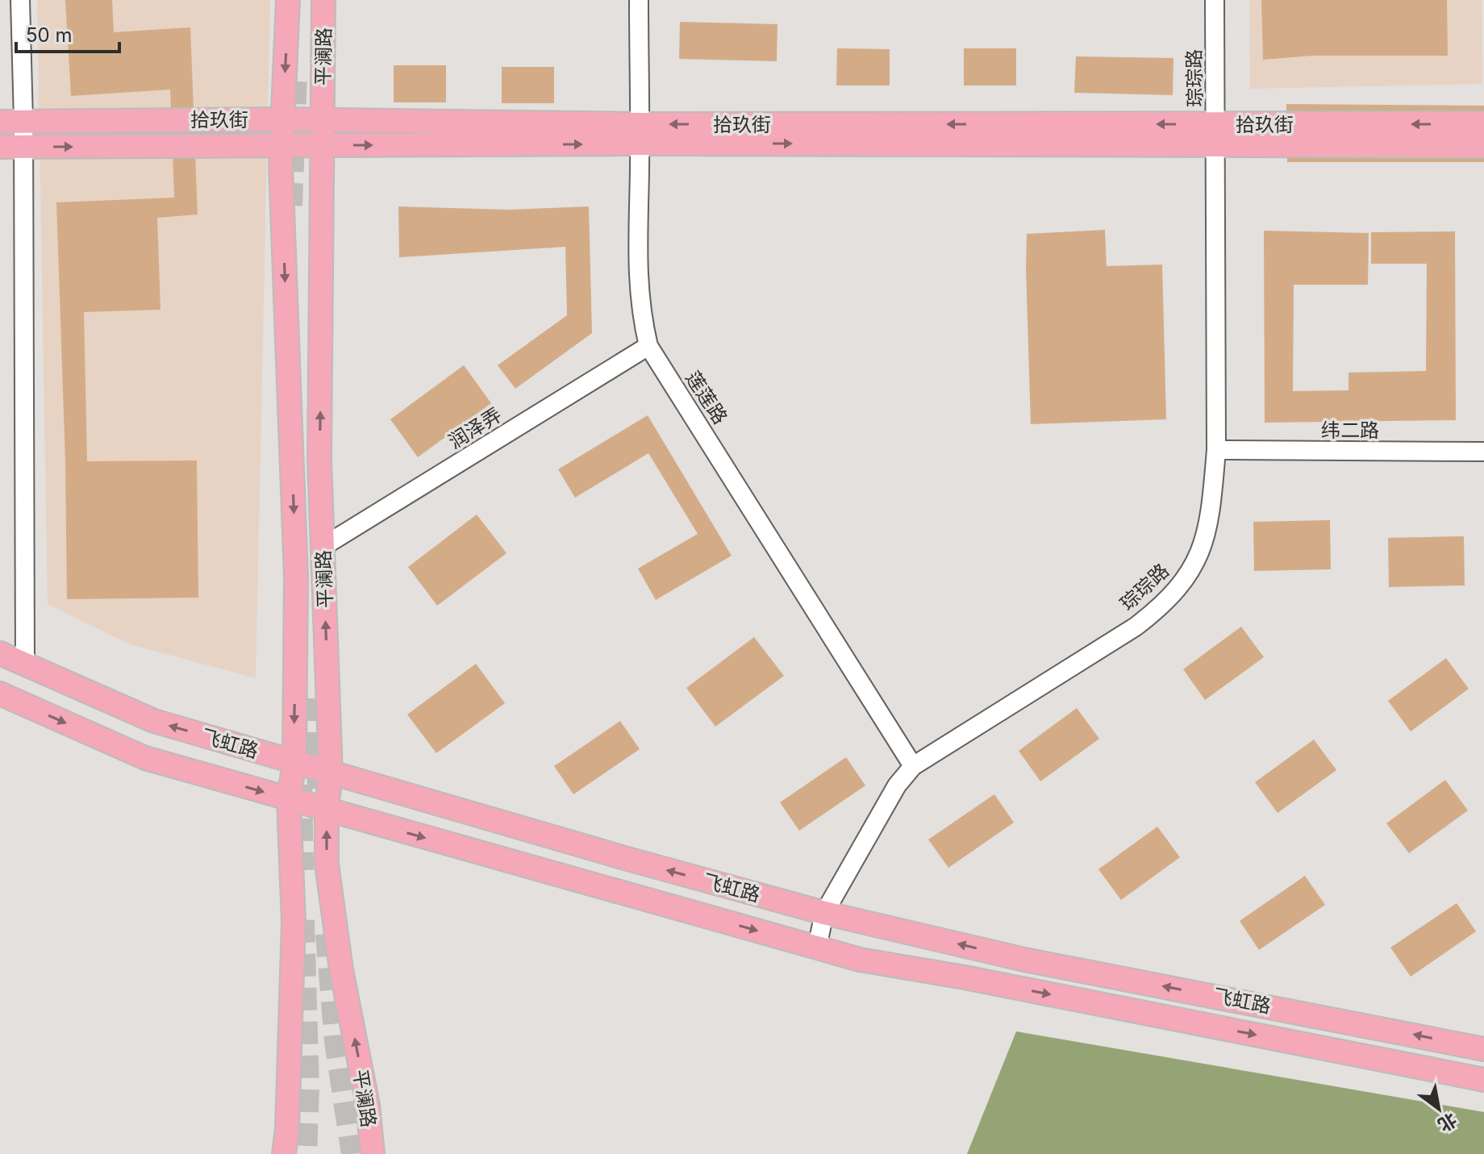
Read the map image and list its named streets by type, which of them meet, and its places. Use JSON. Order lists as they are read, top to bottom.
{
  "streets": {
    "main road": ["平澜路", "拾玖街", "飞虹路"],
    "street": [
      "琮琮路",
      "莲莲路",
      "润泽弄",
      "纬二路"
    ]
  },
  "crossings": [
    ["平澜路", "拾玖街"],
    ["平澜路", "润泽弄"],
    ["平澜路", "飞虹路"],
    ["琮琮路", "拾玖街"],
    ["琮琮路", "莲莲路"],
    ["琮琮路", "纬二路"],
    ["琮琮路", "飞虹路"],
    ["拾玖街", "莲莲路"],
    ["莲莲路", "润泽弄"]
  ],
  "scale_bar": "50 m",
  "north": "bottom right"
}
